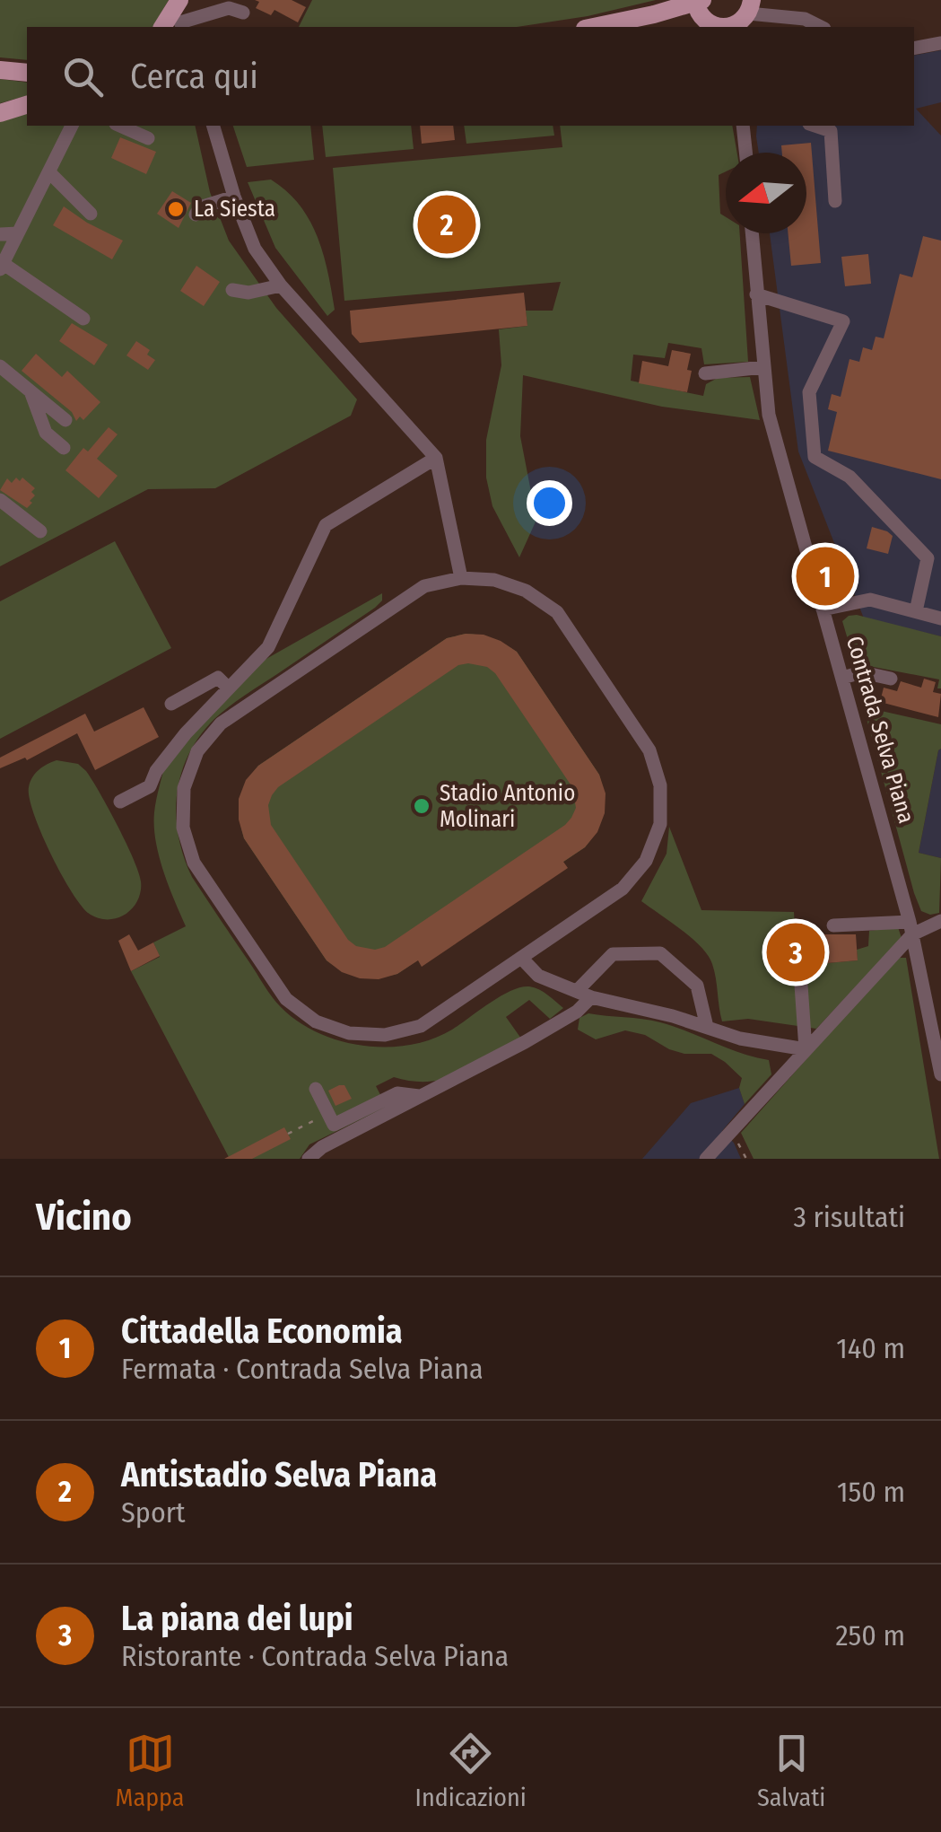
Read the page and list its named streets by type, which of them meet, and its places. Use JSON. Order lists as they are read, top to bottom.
{
  "streets": {
    "street": ["Contrada Selva Piana"]
  },
  "places": ["La Siesta", "Stadio Antonio Molinari"],
  "north": "left",
  "page": {
    "search": "Cerca qui",
    "pins": ["2", "1", "3"],
    "heading": ["Vicino", "3 risultati"],
    "list": [
      {
        "mark": "1",
        "name": "Cittadella Economia",
        "note": "Fermata · Contrada Selva Piana",
        "value": "140 m"
      },
      {
        "mark": "2",
        "name": "Antistadio Selva Piana",
        "note": "Sport",
        "value": "150 m"
      },
      {
        "mark": "3",
        "name": "La piana dei lupi",
        "note": "Ristorante · Contrada Selva Piana",
        "value": "250 m"
      }
    ],
    "nav": ["Mappa", "Indicazioni", "Salvati"]
  }
}
